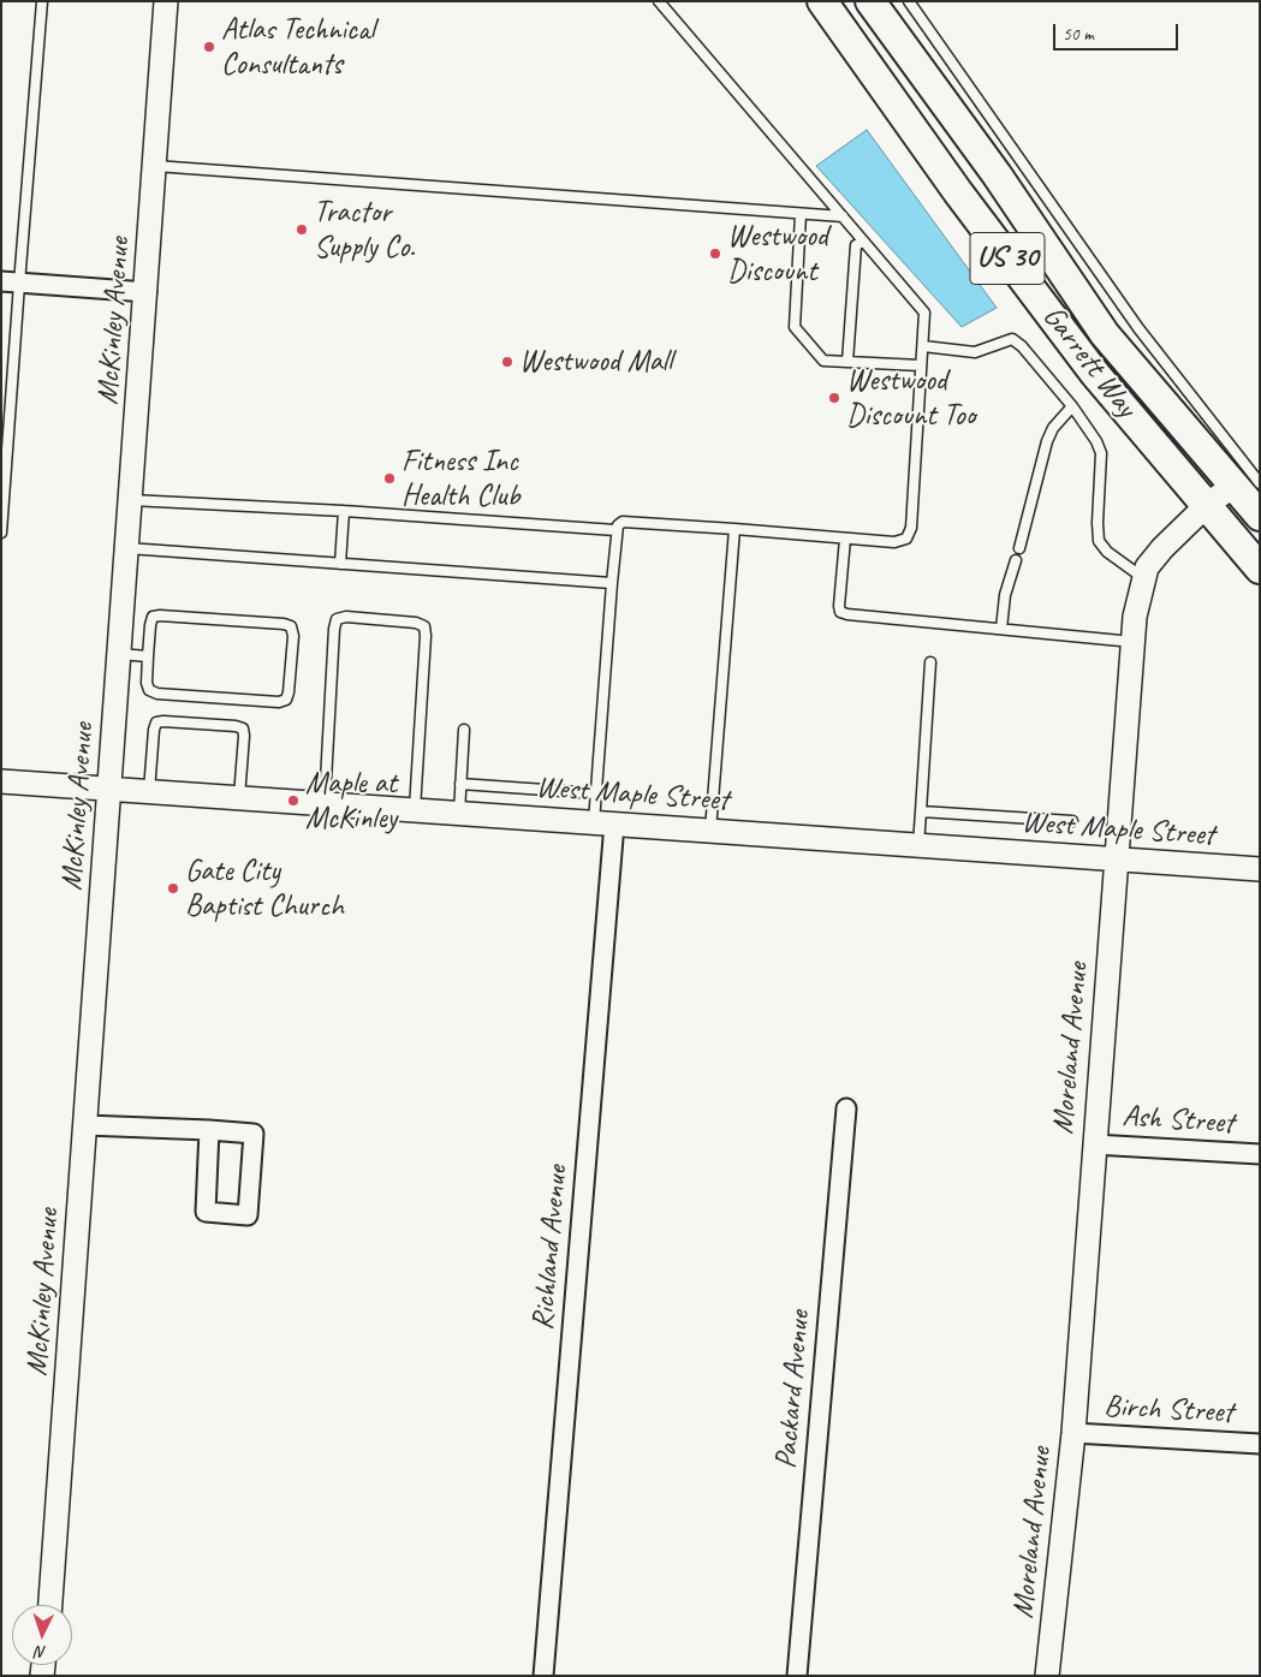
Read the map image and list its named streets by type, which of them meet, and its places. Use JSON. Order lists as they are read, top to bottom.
{
  "streets": {
    "main road": ["US 30", "Garrett Way"],
    "street": [
      "McKinley Avenue",
      "West Maple Street",
      "Moreland Avenue",
      "Ash Street",
      "Richland Avenue",
      "Packard Avenue",
      "Birch Street"
    ]
  },
  "crossings": [
    ["McKinley Avenue", "West Maple Street"],
    ["Garrett Way", "Moreland Avenue"],
    ["West Maple Street", "Moreland Avenue"],
    ["West Maple Street", "Richland Avenue"],
    ["Moreland Avenue", "Ash Street"],
    ["Moreland Avenue", "Birch Street"]
  ],
  "places": [
    "Atlas Technical Consultants",
    "Tractor Supply Co.",
    "Westwood Discount",
    "Westwood Mall",
    "Westwood Discount Too",
    "Fitness Inc Health Club",
    "Maple at McKinley",
    "Gate City Baptist Church"
  ],
  "scale_bar": "50 m",
  "north": "bottom"
}
